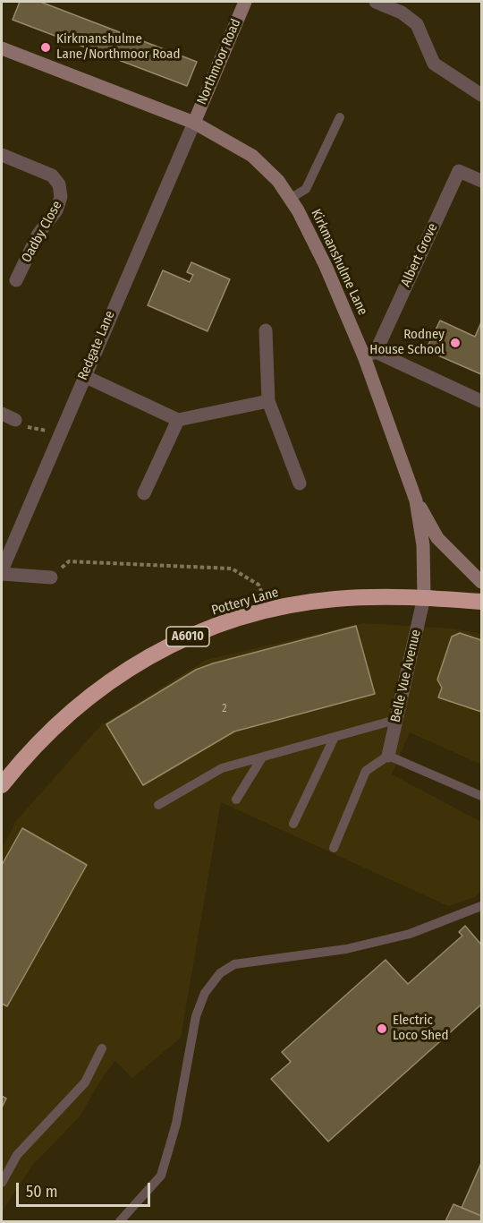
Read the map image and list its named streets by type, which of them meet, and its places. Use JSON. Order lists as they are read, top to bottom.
{
  "streets": {
    "highway": ["Pottery Lane", "A6010"],
    "street": [
      "Northmoor Road",
      "Oadby Close",
      "Albert Grove",
      "Kirkmanshulme Lane",
      "Redgate Lane",
      "Belle Vue Avenue"
    ]
  },
  "crossings": [
    ["Northmoor Road", "Kirkmanshulme Lane"],
    ["Northmoor Road", "Redgate Lane"],
    ["Albert Grove", "Kirkmanshulme Lane"],
    ["Kirkmanshulme Lane", "Redgate Lane"],
    ["Kirkmanshulme Lane", "Pottery Lane"],
    ["Kirkmanshulme Lane", "A6010"],
    ["Kirkmanshulme Lane", "Belle Vue Avenue"],
    ["Pottery Lane", "A6010"],
    ["Pottery Lane", "Belle Vue Avenue"],
    ["A6010", "Belle Vue Avenue"]
  ],
  "places": ["Kirkmanshulme Lane/Northmoor Road", "Rodney House School", "Electric Loco Shed"],
  "house_numbers": ["2"],
  "scale_bar": "50 m"
}
